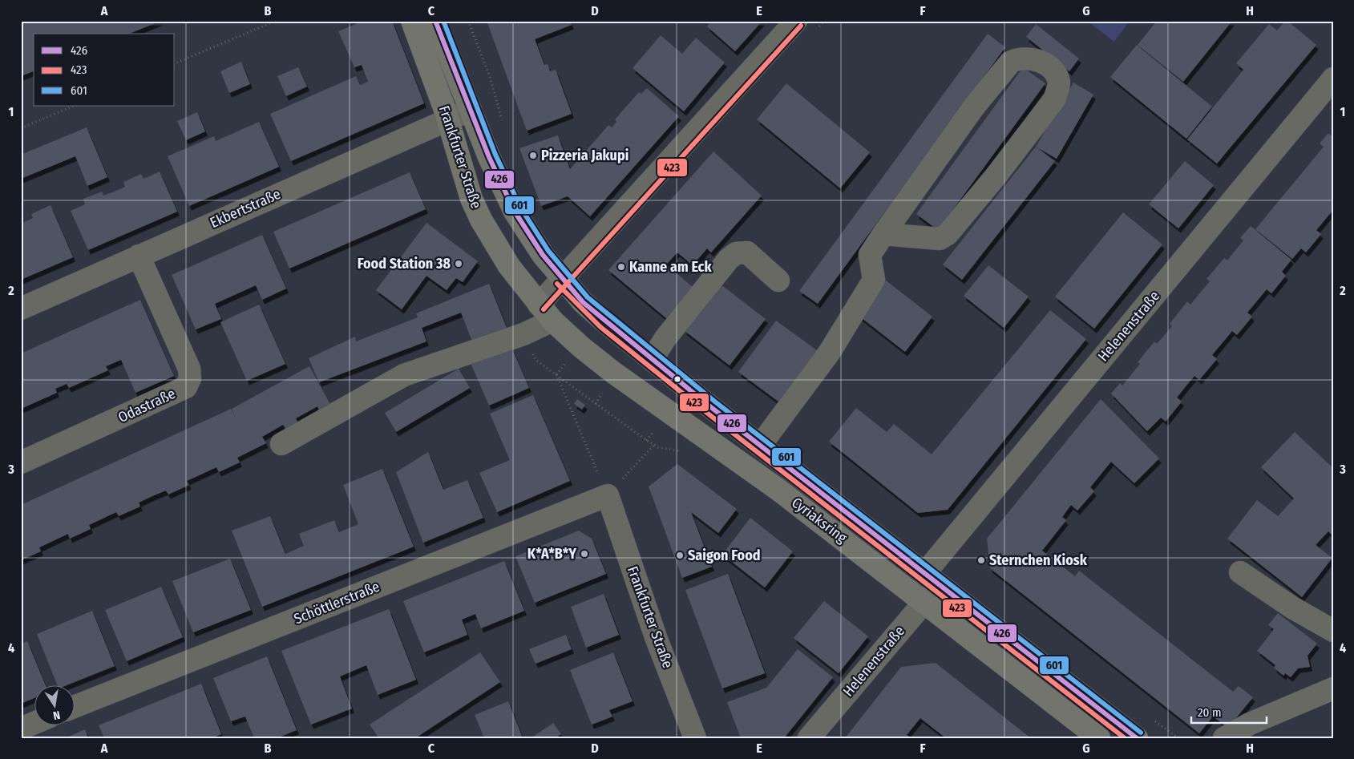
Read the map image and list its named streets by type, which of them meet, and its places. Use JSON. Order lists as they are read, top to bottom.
{
  "streets": {
    "main road": ["Frankfurter Straße", "Cyriaksring"],
    "street": [
      "Ekbertstraße",
      "Helenenstraße",
      "Odastraße",
      "Schöttlerstraße"
    ]
  },
  "crossings": [
    ["Frankfurter Straße", "Ekbertstraße"],
    ["Frankfurter Straße", "Cyriaksring"],
    ["Frankfurter Straße", "Schöttlerstraße"],
    ["Ekbertstraße", "Odastraße"],
    ["Helenenstraße", "Cyriaksring"]
  ],
  "places": [
    "Pizzeria Jakupi",
    "Food Station 38",
    "Kanne am Eck",
    "K*A*B*Y",
    "Saigon Food",
    "Sternchen Kiosk"
  ],
  "lines": ["transit line 426", "transit line 601", "transit line 423"],
  "legend": ["426", "423", "601"],
  "scale_bar": "20 m",
  "north": "bottom",
  "grid": {
    "columns": [
      "A",
      "B",
      "C",
      "D",
      "E",
      "F",
      "G",
      "H"
    ],
    "rows": [
      "1",
      "2",
      "3",
      "4"
    ]
  }
}
